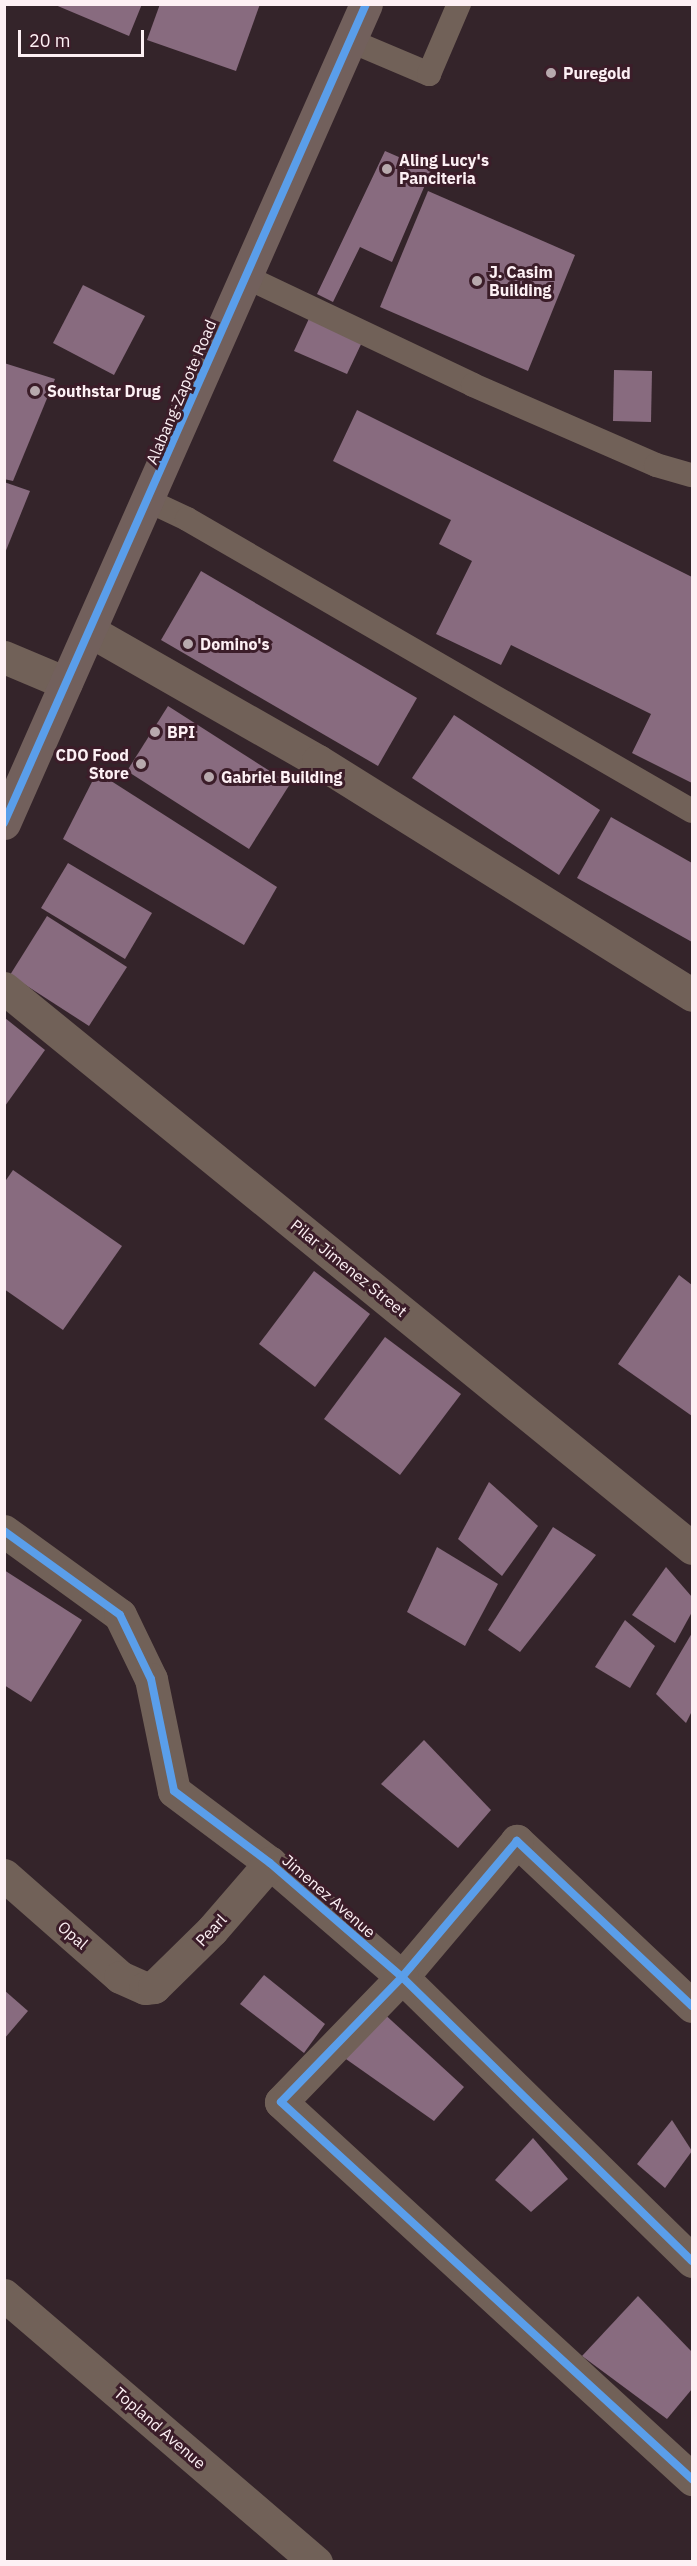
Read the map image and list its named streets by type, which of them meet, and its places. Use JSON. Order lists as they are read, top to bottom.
{
  "streets": {
    "highway": ["Alabang-Zapote Road"],
    "street": [
      "Pilar Jimenez Street",
      "Jimenez Avenue",
      "Pearl",
      "Opal",
      "Topland Avenue"
    ]
  },
  "crossings": [
    ["Jimenez Avenue", "Pearl"],
    ["Pearl", "Opal"]
  ],
  "places": [
    "Puregold",
    "Aling Lucy's Panciteria",
    "J. Casim Building",
    "Southstar Drug",
    "Domino's",
    "BPI",
    "CDO Food Store",
    "Gabriel Building"
  ],
  "scale_bar": "20 m"
}
